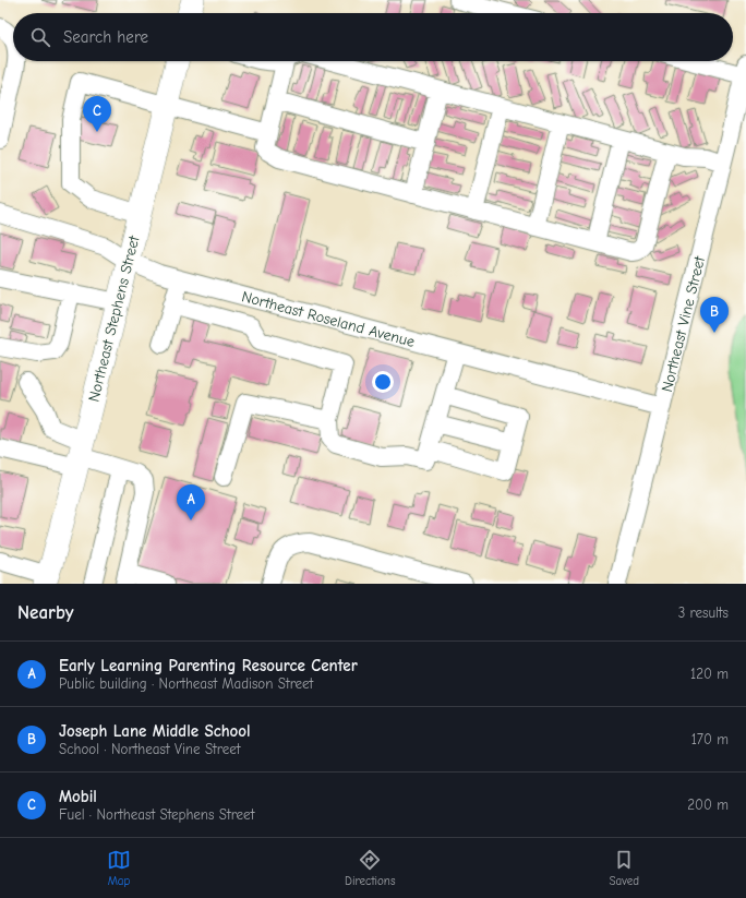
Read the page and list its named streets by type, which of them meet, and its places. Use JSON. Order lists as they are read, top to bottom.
{
  "streets": {
    "main road": ["Northeast Stephens Street"],
    "street": ["Northeast Roseland Avenue", "Northeast Vine Street"]
  },
  "crossings": [
    ["Northeast Stephens Street", "Northeast Roseland Avenue"],
    ["Northeast Roseland Avenue", "Northeast Vine Street"]
  ],
  "page": {
    "search": "Search here",
    "pins": ["C", "B", "A"],
    "heading": ["Nearby", "3 results"],
    "list": [
      {
        "mark": "A",
        "name": "Early Learning Parenting Resource Center",
        "note": "Public building · Northeast Madison Street",
        "value": "120 m"
      },
      {
        "mark": "B",
        "name": "Joseph Lane Middle School",
        "note": "School · Northeast Vine Street",
        "value": "170 m"
      },
      {
        "mark": "C",
        "name": "Mobil",
        "note": "Fuel · Northeast Stephens Street",
        "value": "200 m"
      }
    ],
    "nav": ["Map", "Directions", "Saved"]
  }
}
